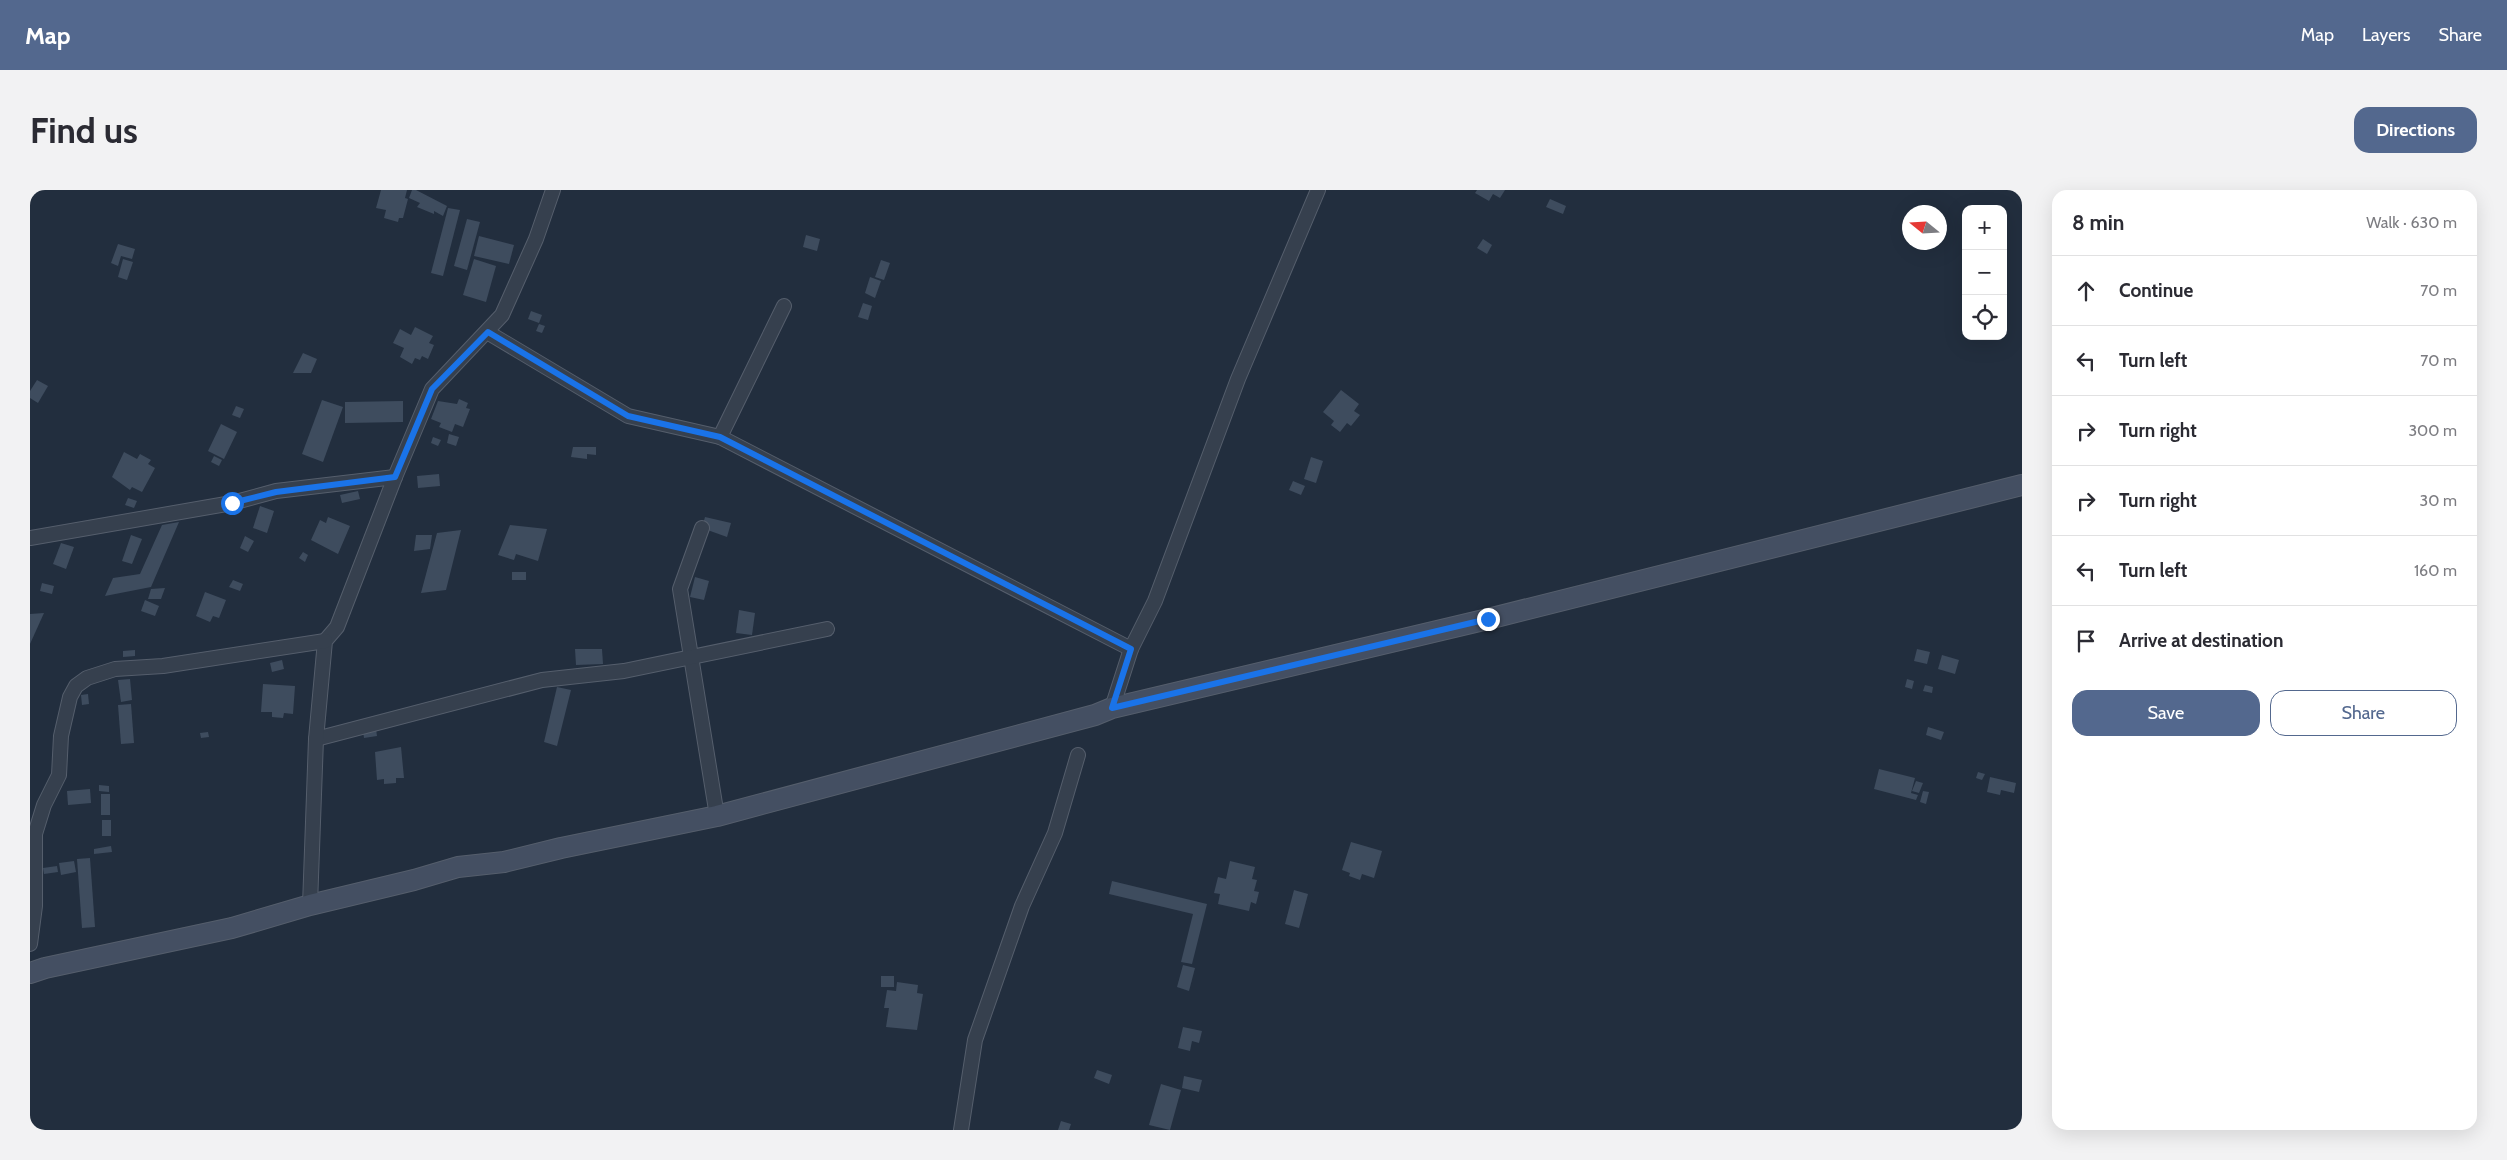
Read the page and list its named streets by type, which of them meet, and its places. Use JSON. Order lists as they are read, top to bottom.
{
  "north": "left",
  "page": {
    "header": "Map",
    "nav": ["Map", "Layers", "Share"],
    "buttons": [
      "Directions",
      ["Save", "Share"]
    ],
    "title": "Find us",
    "heading": ["8 min", "Walk · 630 m"],
    "map_buttons": ["+", "−"],
    "list": [
      ["Continue", "70 m"],
      ["Turn left", "70 m"],
      ["Turn right", "300 m"],
      ["Turn right", "30 m"],
      ["Turn left", "160 m"],
      "Arrive at destination"
    ]
  }
}
